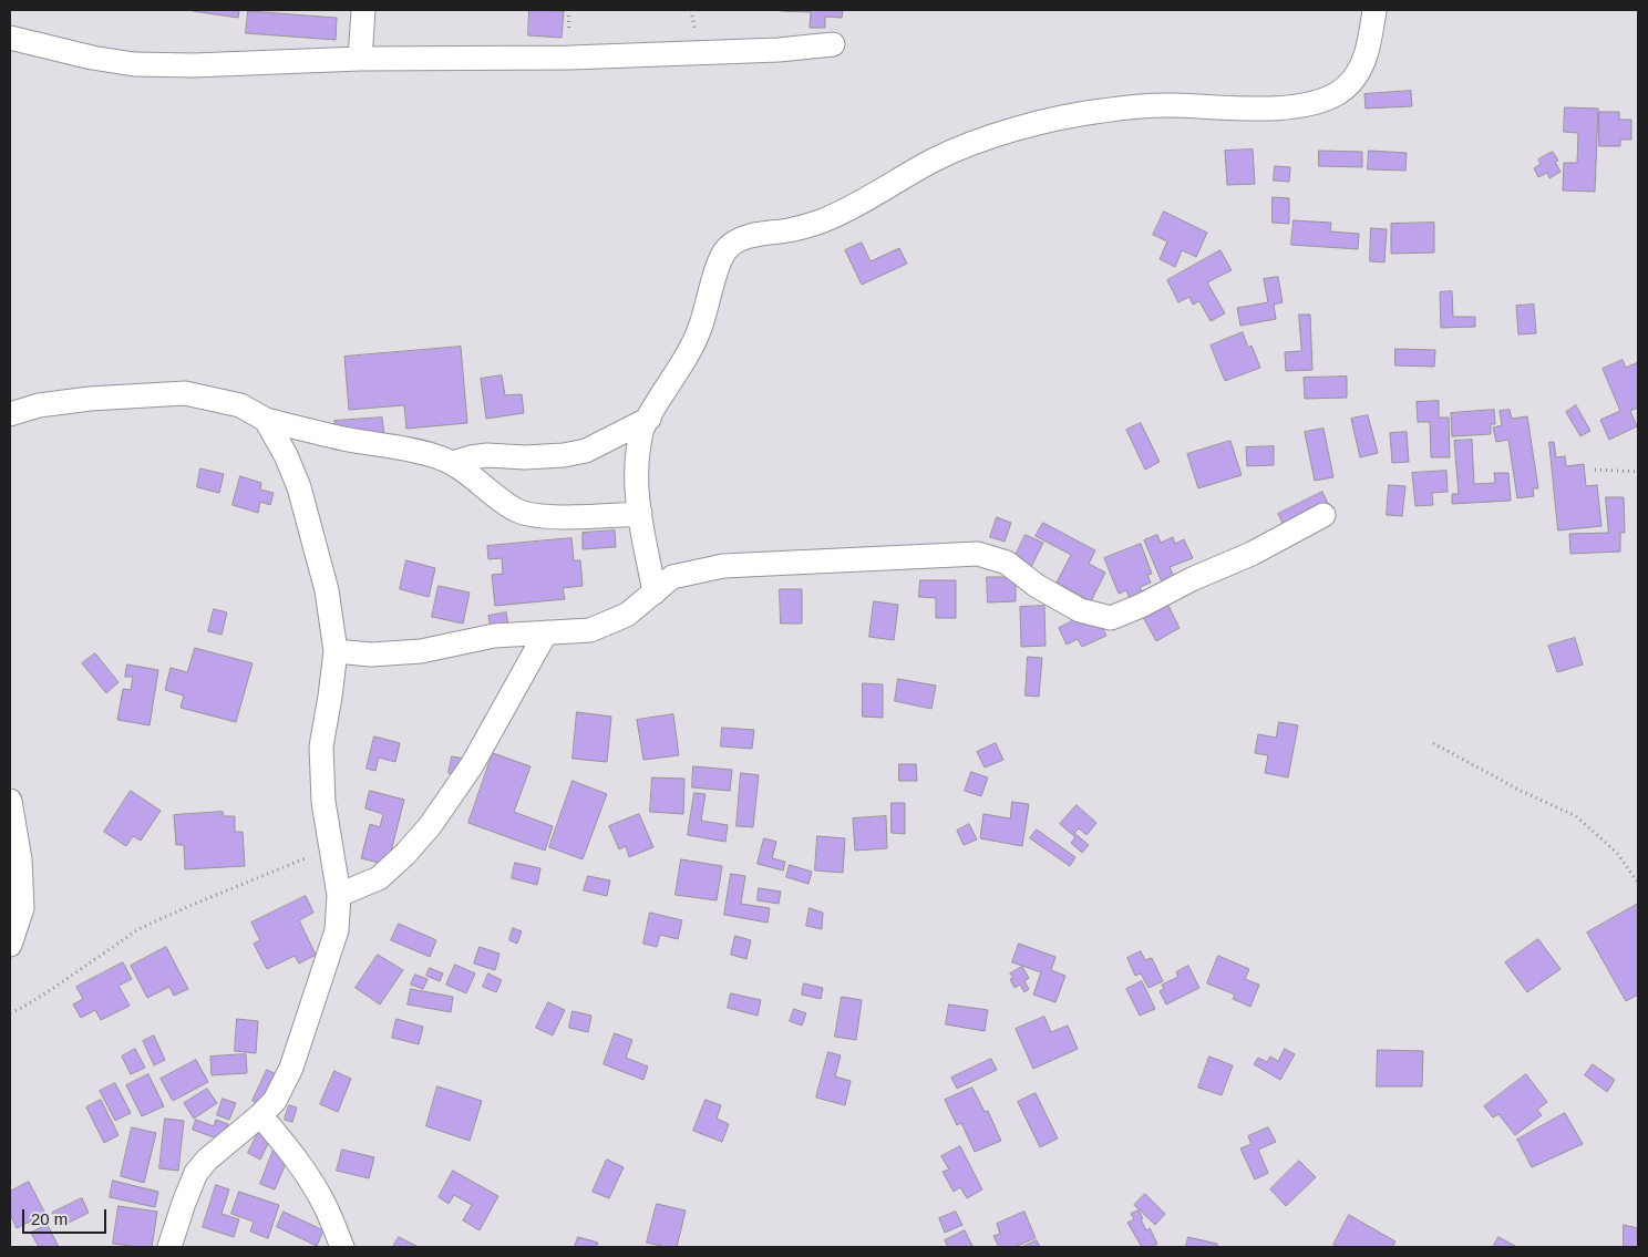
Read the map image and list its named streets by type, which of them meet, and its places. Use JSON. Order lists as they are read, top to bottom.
{
  "scale_bar": "20 m"
}
